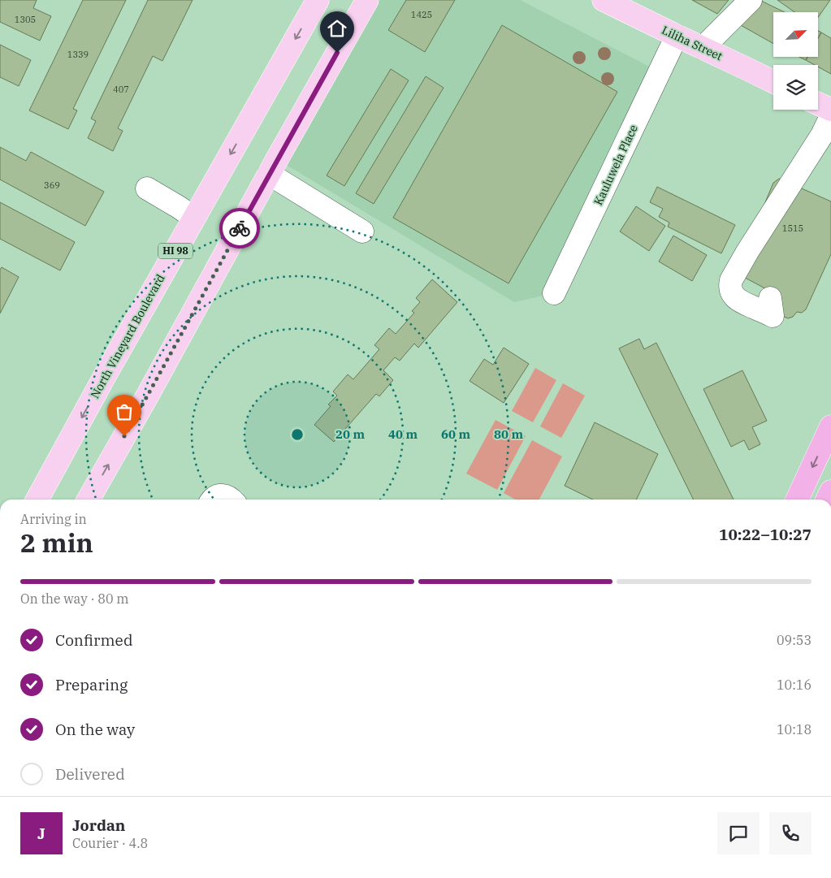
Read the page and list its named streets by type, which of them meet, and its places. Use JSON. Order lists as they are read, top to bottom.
{
  "streets": {
    "main road": ["Liliha Street", "HI 98", "North Vineyard Boulevard"],
    "street": ["Kauluwela Place"]
  },
  "crossings": [
    ["Liliha Street", "Kauluwela Place"]
  ],
  "house_numbers": [
    "1425",
    "1305",
    "1339",
    "407",
    "369",
    "1515"
  ],
  "north": "top right",
  "page": {
    "heading": ["2 min", "Arriving in", "10:22–10:27"],
    "panel": ["Jordan", "Courier · 4.8"],
    "bar": "On the way · 80 m",
    "list": [
      ["Confirmed", "09:53"],
      ["Preparing", "10:16"],
      ["On the way", "10:18"],
      "Delivered"
    ],
    "round": "J"
  },
  "rings": [
    "20 m",
    "40 m",
    "60 m",
    "80 m"
  ]
}
